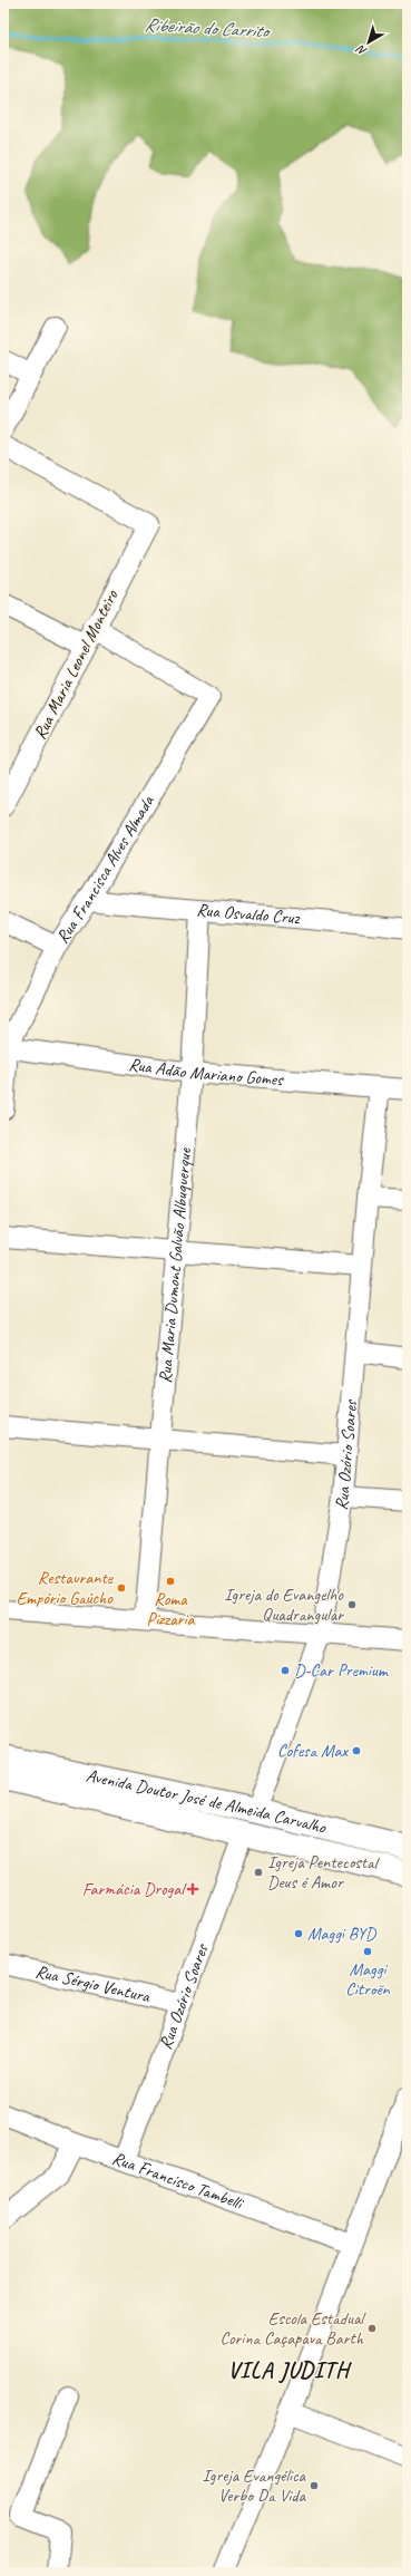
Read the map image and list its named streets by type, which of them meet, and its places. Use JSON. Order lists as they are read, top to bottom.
{
  "streets": {
    "main road": ["Avenida Doutor José de Almeida Carvalho"],
    "street": [
      "Rua Maria Leonel Monteiro",
      "Rua Francisca Alves Almada",
      "Rua Osvaldo Cruz",
      "Rua Adão Mariano Gomes",
      "Rua Maria Dumont Galvão Albuquerque",
      "Rua Ozório Soares",
      "Rua Sérgio Ventura",
      "Rua Francisco Tambelli"
    ]
  },
  "crossings": [
    ["Rua Maria Leonel Monteiro", "Rua Francisca Alves Almada"],
    ["Rua Francisca Alves Almada", "Rua Osvaldo Cruz"],
    ["Rua Francisca Alves Almada", "Rua Adão Mariano Gomes"],
    ["Rua Osvaldo Cruz", "Rua Maria Dumont Galvão Albuquerque"],
    ["Rua Adão Mariano Gomes", "Rua Maria Dumont Galvão Albuquerque"],
    ["Rua Adão Mariano Gomes", "Rua Ozório Soares"],
    ["Rua Ozório Soares", "Avenida Doutor José de Almeida Carvalho"],
    ["Rua Ozório Soares", "Rua Sérgio Ventura"],
    ["Rua Ozório Soares", "Rua Francisco Tambelli"]
  ],
  "districts": ["VILA JUDITH"],
  "water": ["Ribeirão do Carrito"],
  "places": {
    "other": [
      "Roma Pizzaria",
      "Restaurante Empório Gaúcho",
      "Igreja do Evangelho Quadrangular",
      "D-Car Premium",
      "Cofesa Max",
      "Igreja Pentecostal Deus é Amor",
      "Maggi BYD",
      "Maggi Citroën",
      "Escola Estadual Corina Caçapava Barth",
      "Igreja Evangélica Verbo Da Vida"
    ],
    "health": ["Farmácia Drogal"]
  },
  "north": "bottom left"
}
